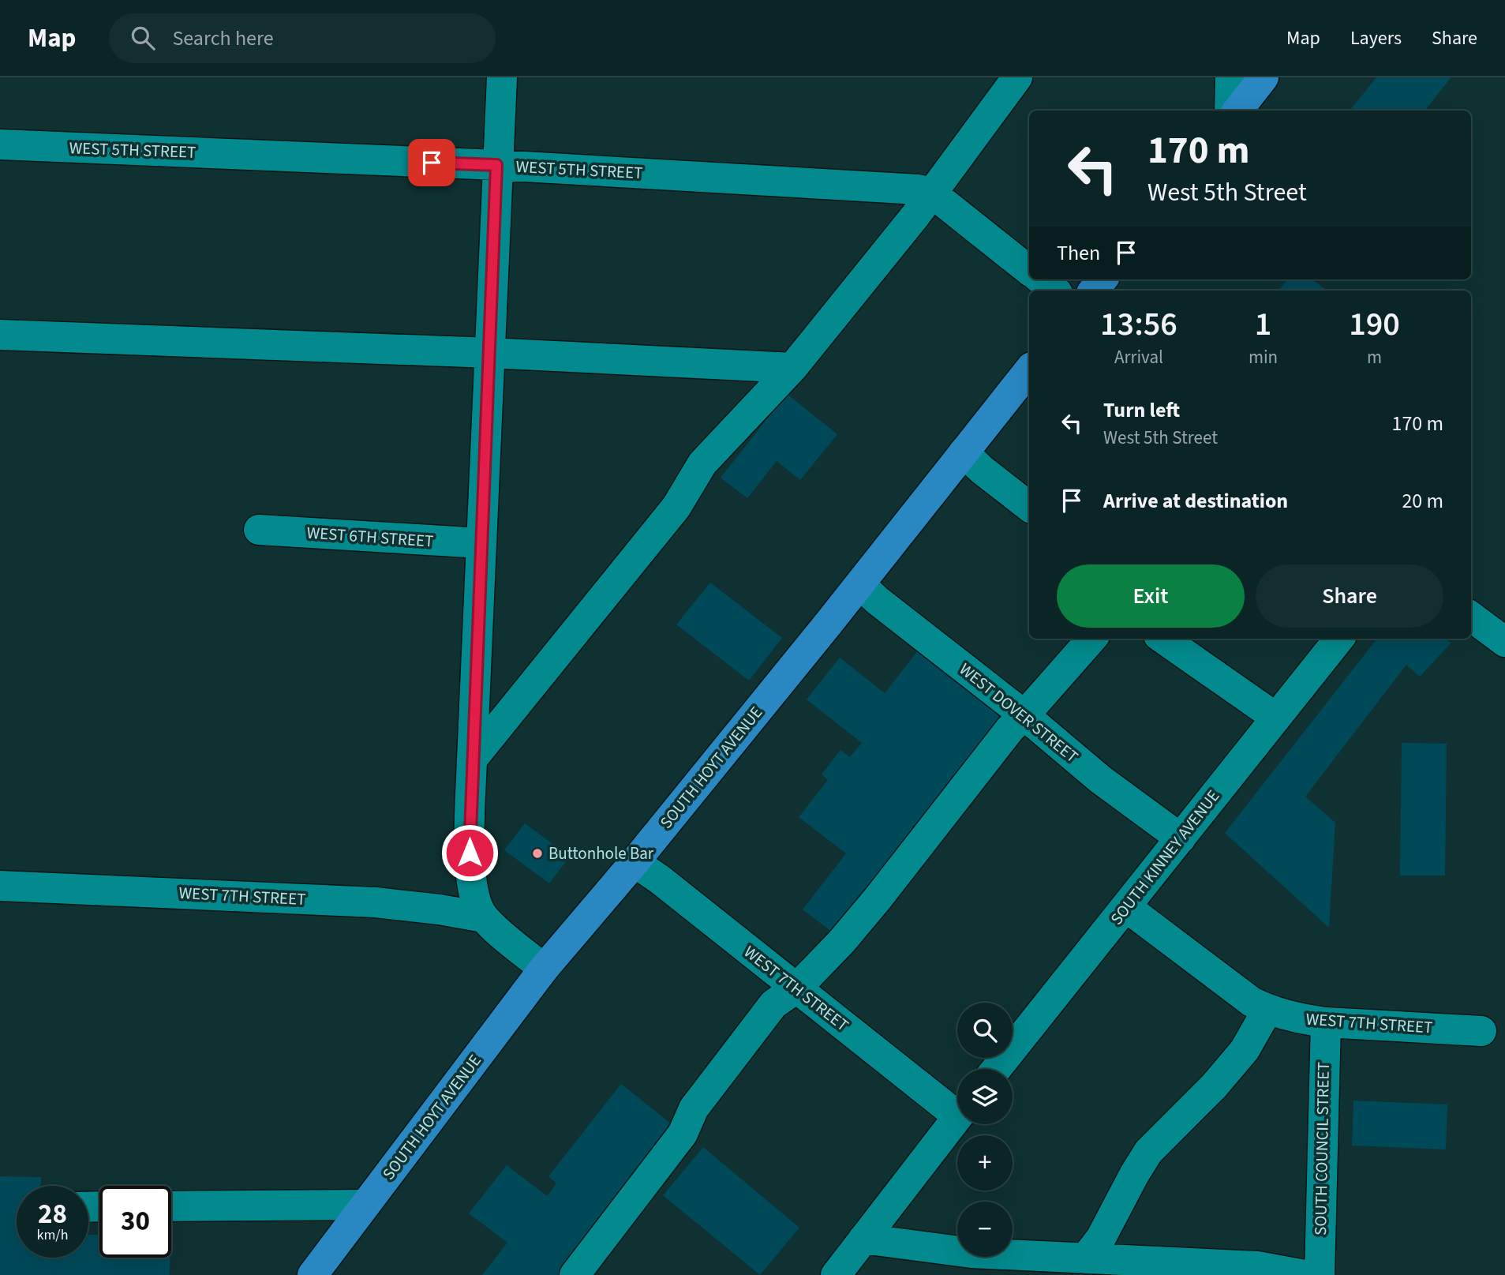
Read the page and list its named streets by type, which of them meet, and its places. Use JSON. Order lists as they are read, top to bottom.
{
  "streets": {
    "main road": ["SOUTH HOYT AVENUE"],
    "street": [
      "WEST 5TH STREET",
      "WEST 6TH STREET",
      "WEST DOVER STREET",
      "SOUTH KINNEY AVENUE",
      "WEST 7TH STREET",
      "SOUTH COUNCIL STREET"
    ]
  },
  "crossings": [
    ["WEST DOVER STREET", "SOUTH HOYT AVENUE"],
    ["WEST DOVER STREET", "SOUTH KINNEY AVENUE"],
    ["SOUTH HOYT AVENUE", "WEST 7TH STREET"],
    ["SOUTH KINNEY AVENUE", "WEST 7TH STREET"],
    ["WEST 7TH STREET", "SOUTH COUNCIL STREET"]
  ],
  "places": ["Buttonhole Bar"],
  "page": {
    "header": "Map",
    "search": "Search here",
    "nav": ["Map", "Layers", "Share"],
    "turn": ["170 m", "West 5th Street"],
    "then": "Then",
    "eta": [
      "13:56",
      "Arrival",
      "1",
      "min",
      "190",
      "m"
    ],
    "list": [
      {
        "name": "Turn left",
        "note": "West 5th Street",
        "value": "170 m"
      },
      {
        "name": "Arrive at destination",
        "value": "20 m"
      }
    ],
    "buttons": ["Exit", "Share"],
    "map_buttons": ["+", "−"],
    "speed": "28 km/h",
    "limit": "30"
  }
}
